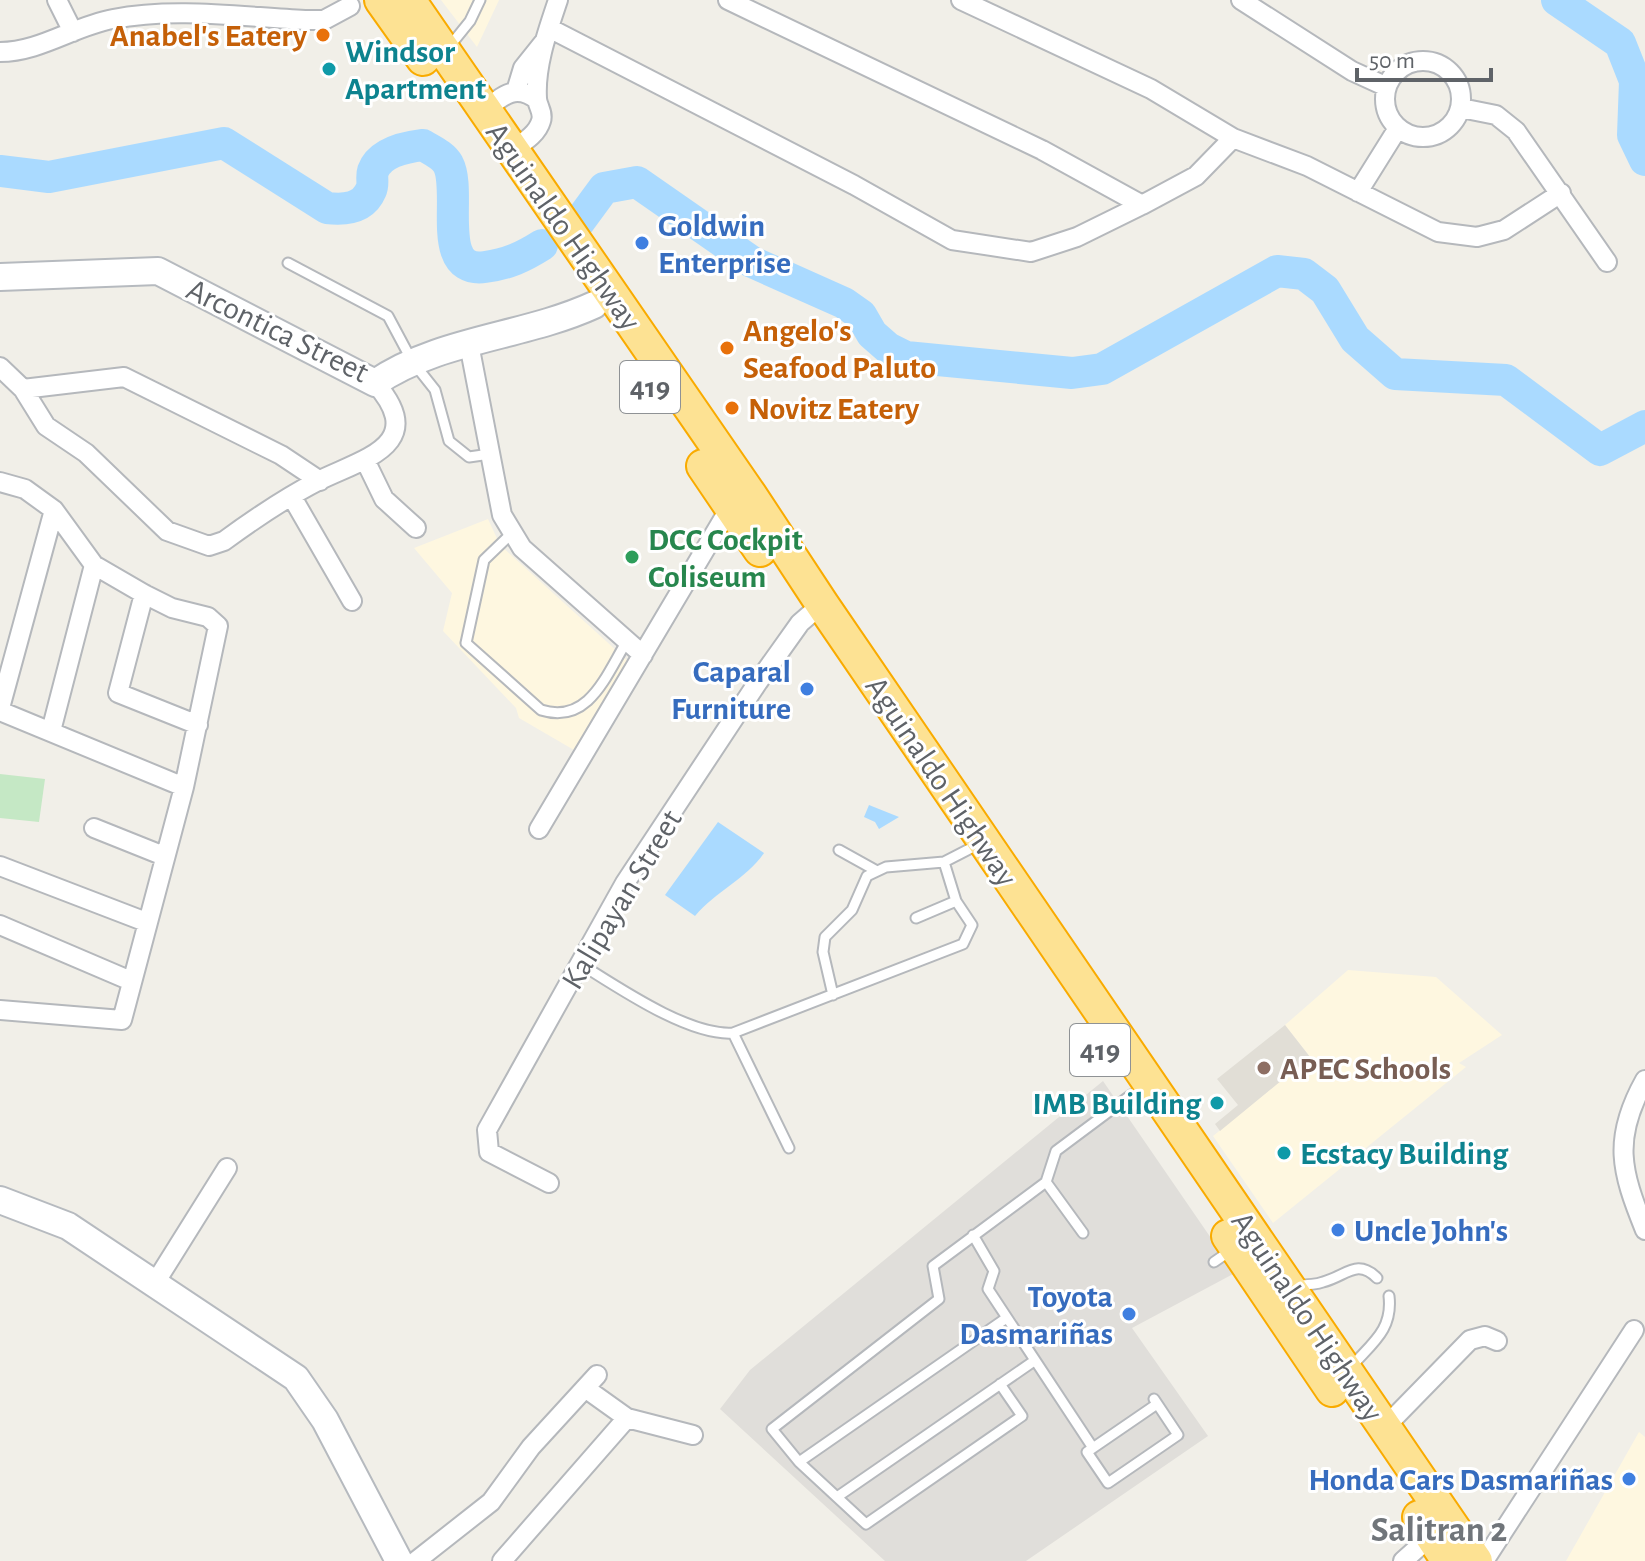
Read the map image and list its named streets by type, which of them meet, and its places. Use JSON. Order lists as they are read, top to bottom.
{
  "streets": {
    "highway": ["Aguinaldo Highway", "419"],
    "street": ["Arcontica Street", "Kalipayan Street"]
  },
  "crossings": [
    ["Aguinaldo Highway", "Arcontica Street"],
    ["Aguinaldo Highway", "Kalipayan Street"]
  ],
  "districts": ["Salitran 2"],
  "places": [
    "Anabel's Eatery",
    "Windsor Apartment",
    "Goldwin Enterprise",
    "Angelo's Seafood Paluto",
    "Novitz Eatery",
    "DCC Cockpit Coliseum",
    "Caparal Furniture",
    "APEC Schools",
    "IMB Building",
    "Ecstacy Building",
    "Uncle John's",
    "Toyota Dasmariñas",
    "Honda Cars Dasmariñas"
  ],
  "scale_bar": "50 m"
}
